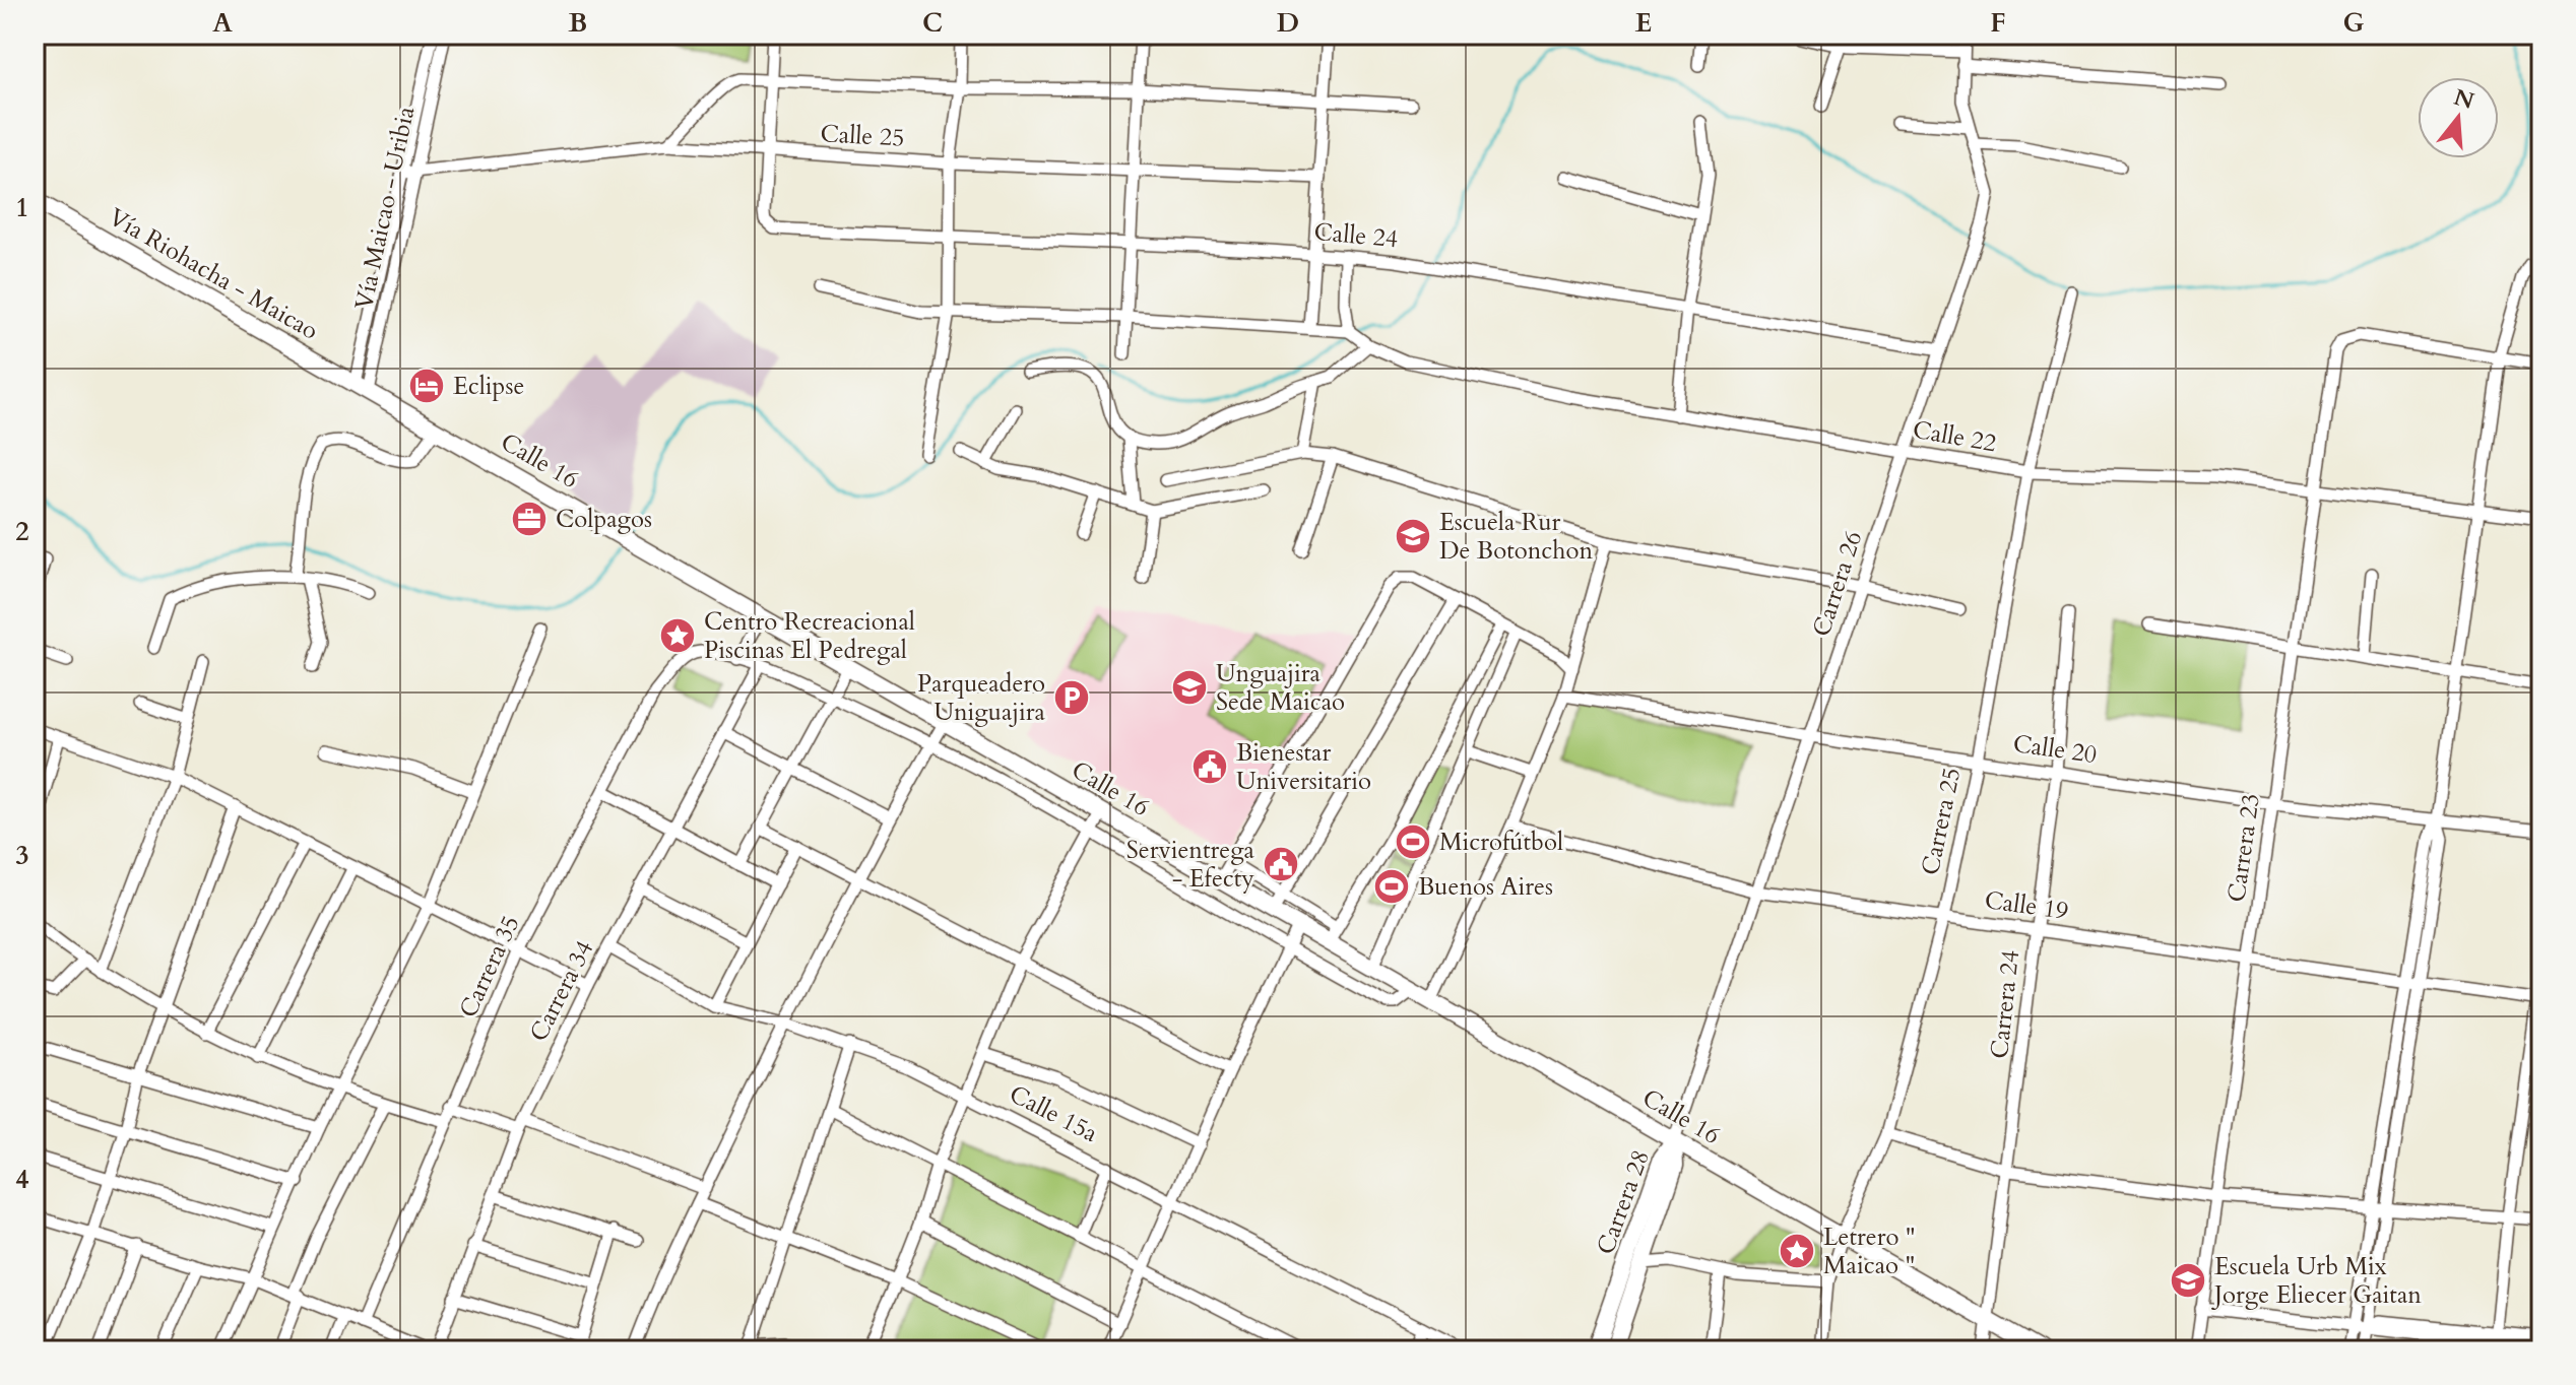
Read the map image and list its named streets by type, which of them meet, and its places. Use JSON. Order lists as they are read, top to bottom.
{
  "streets": {
    "highway": ["Vía Riohacha - Maicao", "Calle 16", "Carrera 28"],
    "street": [
      "Calle 25",
      "Vía Maicao - Uribia",
      "Calle 24",
      "Calle 22",
      "Carrera 26",
      "Calle 20",
      "Carrera 25",
      "Carrera 23",
      "Calle 19",
      "Carrera 35",
      "Carrera 34",
      "Carrera 24",
      "Calle 15a"
    ]
  },
  "crossings": [
    ["Calle 25", "Vía Maicao - Uribia"],
    ["Calle 25", "Calle 24"],
    ["Vía Maicao - Uribia", "Vía Riohacha - Maicao"],
    ["Vía Maicao - Uribia", "Calle 16"],
    ["Calle 24", "Carrera 26"],
    ["Vía Riohacha - Maicao", "Calle 16"],
    ["Calle 22", "Carrera 26"],
    ["Calle 22", "Carrera 25"],
    ["Calle 22", "Carrera 23"],
    ["Calle 16", "Carrera 26"],
    ["Calle 16", "Carrera 25"],
    ["Calle 16", "Carrera 24"],
    ["Calle 16", "Carrera 28"],
    ["Carrera 26", "Calle 20"],
    ["Carrera 26", "Calle 19"],
    ["Carrera 26", "Carrera 28"],
    ["Calle 20", "Carrera 25"],
    ["Calle 20", "Carrera 23"],
    ["Calle 20", "Carrera 24"],
    ["Carrera 25", "Calle 19"],
    ["Carrera 23", "Calle 19"],
    ["Calle 19", "Carrera 24"],
    ["Carrera 34", "Calle 15a"]
  ],
  "places": {
    "hotel": ["Eclipse"],
    "office": ["Colpagos"],
    "school or university": ["Escuela Rur De Botonchon", "Unguajira Sede Maicao", "Escuela Urb Mix Jorge Eliecer Gaitan"],
    "place": ["Centro Recreacional Piscinas El Pedregal", "Letrero \" Maicao \""],
    "parking": ["Parqueadero Uniguajira"],
    "public building": ["Bienestar Universitario", "Servientrega - Efecty"],
    "sports": ["Microfútbol", "Buenos Aires"]
  },
  "north": "top",
  "grid": {
    "columns": [
      "A",
      "B",
      "C",
      "D",
      "E",
      "F",
      "G"
    ],
    "rows": [
      "1",
      "2",
      "3",
      "4"
    ]
  }
}
